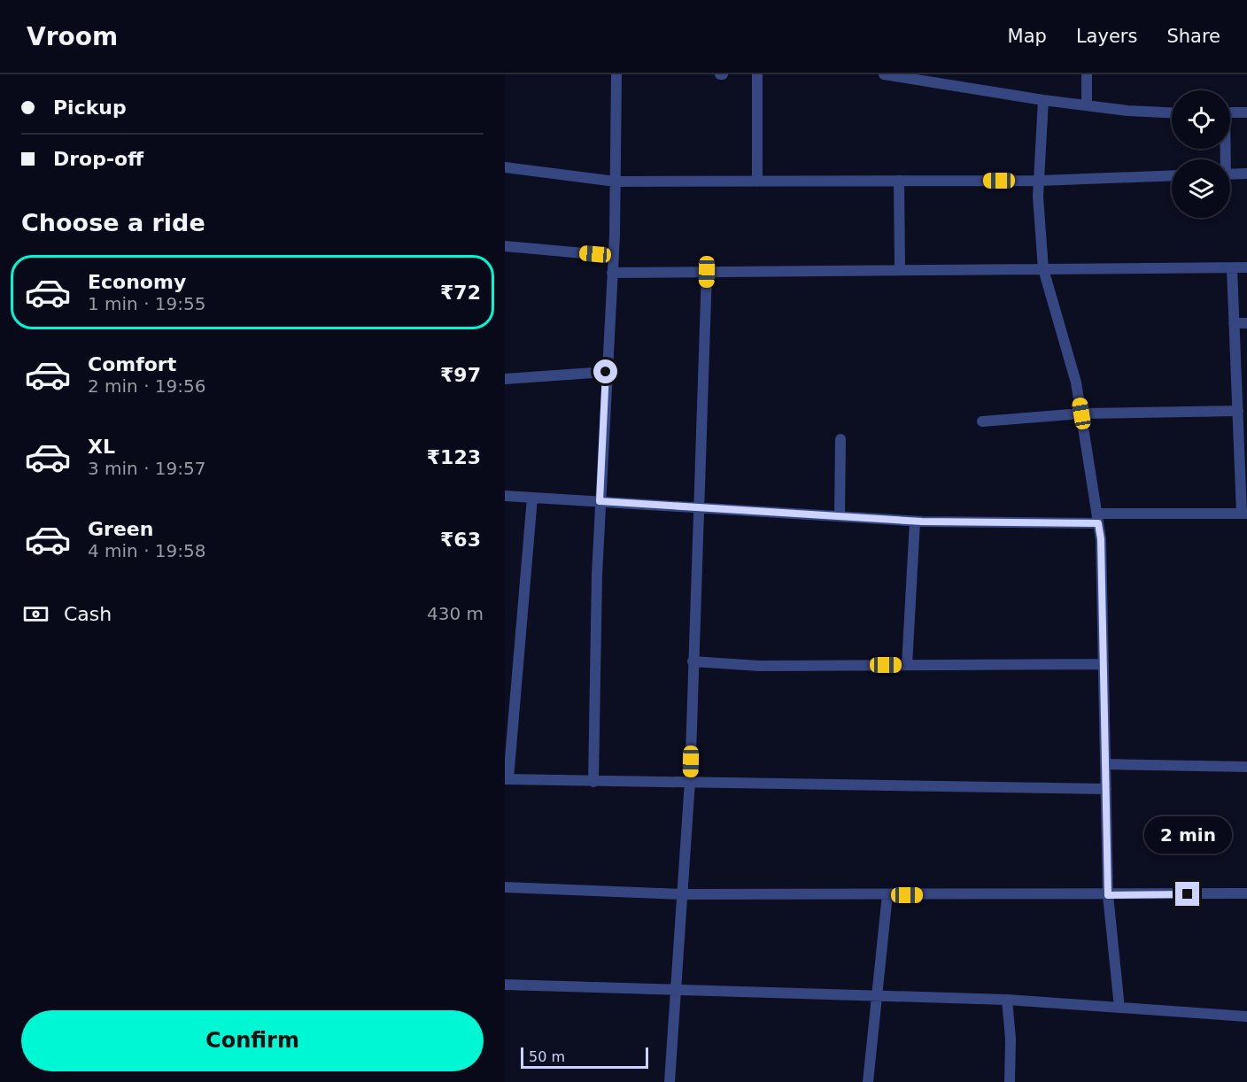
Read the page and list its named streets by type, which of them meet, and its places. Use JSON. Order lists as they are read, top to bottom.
{
  "scale_bar": "50 m",
  "page": {
    "header": "Vroom",
    "nav": ["Map", "Layers", "Share"],
    "banner": ["Pickup", "Drop-off"],
    "heading": "Choose a ride",
    "list": [
      {
        "name": "Economy",
        "note": "1 min · 19:55",
        "value": "₹72"
      },
      {
        "name": "Comfort",
        "note": "2 min · 19:56",
        "value": "₹97"
      },
      {
        "name": "XL",
        "note": "3 min · 19:57",
        "value": "₹123"
      },
      {
        "name": "Green",
        "note": "4 min · 19:58",
        "value": "₹63"
      }
    ],
    "pay": ["Cash", "430 m"],
    "bubble": "2 min",
    "buttons": "Confirm",
    "scale": "50 m"
  }
}
